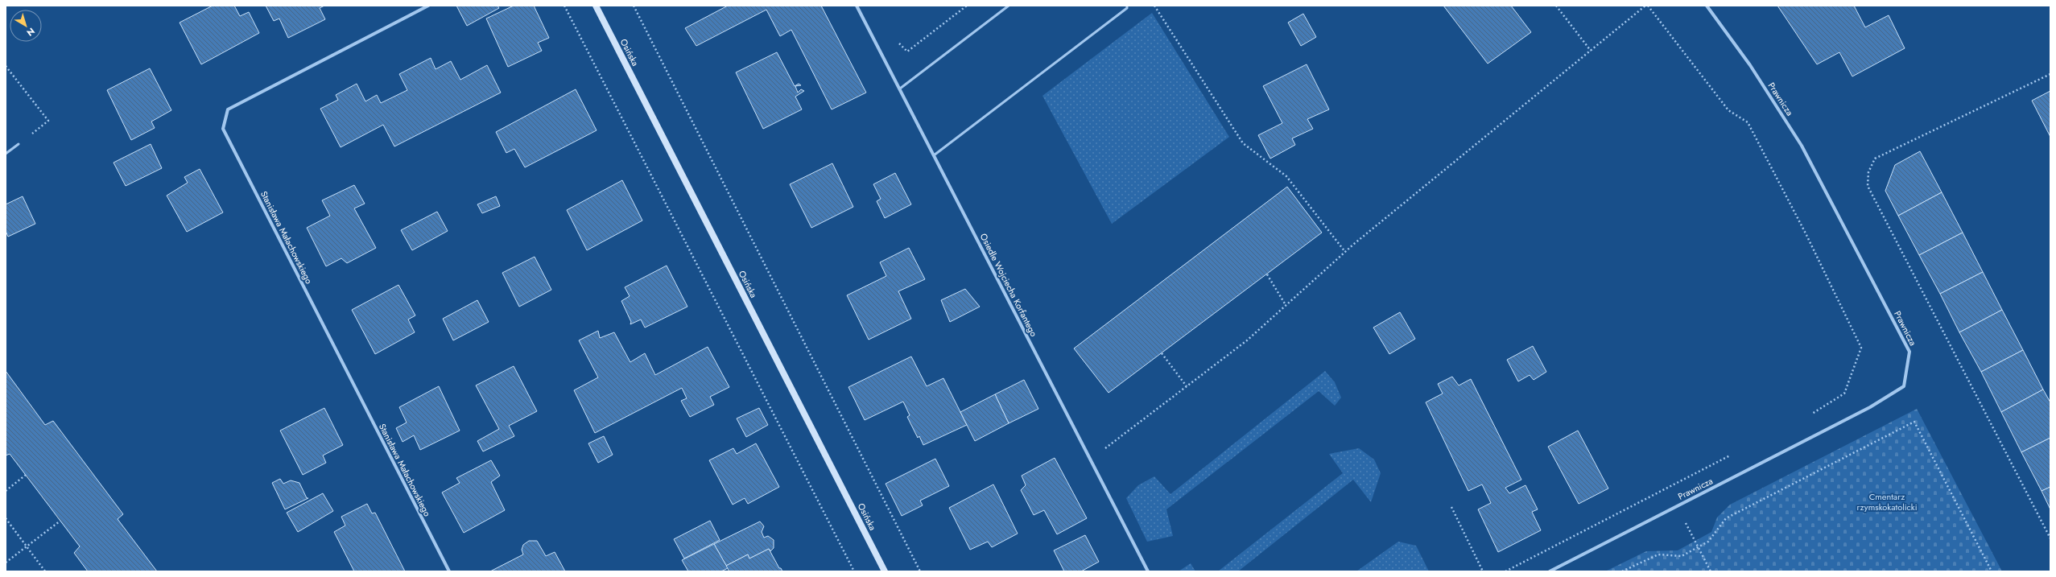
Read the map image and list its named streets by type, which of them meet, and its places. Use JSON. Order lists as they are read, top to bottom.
{
  "streets": {
    "street": [
      "Osińska",
      "Prawnicza",
      "Stanisława Małachowskiego",
      "Osiedle Wojciecha Korfantego"
    ]
  },
  "parks": ["Cmentarz rzymskokatolicki"],
  "north": "bottom right"
}
